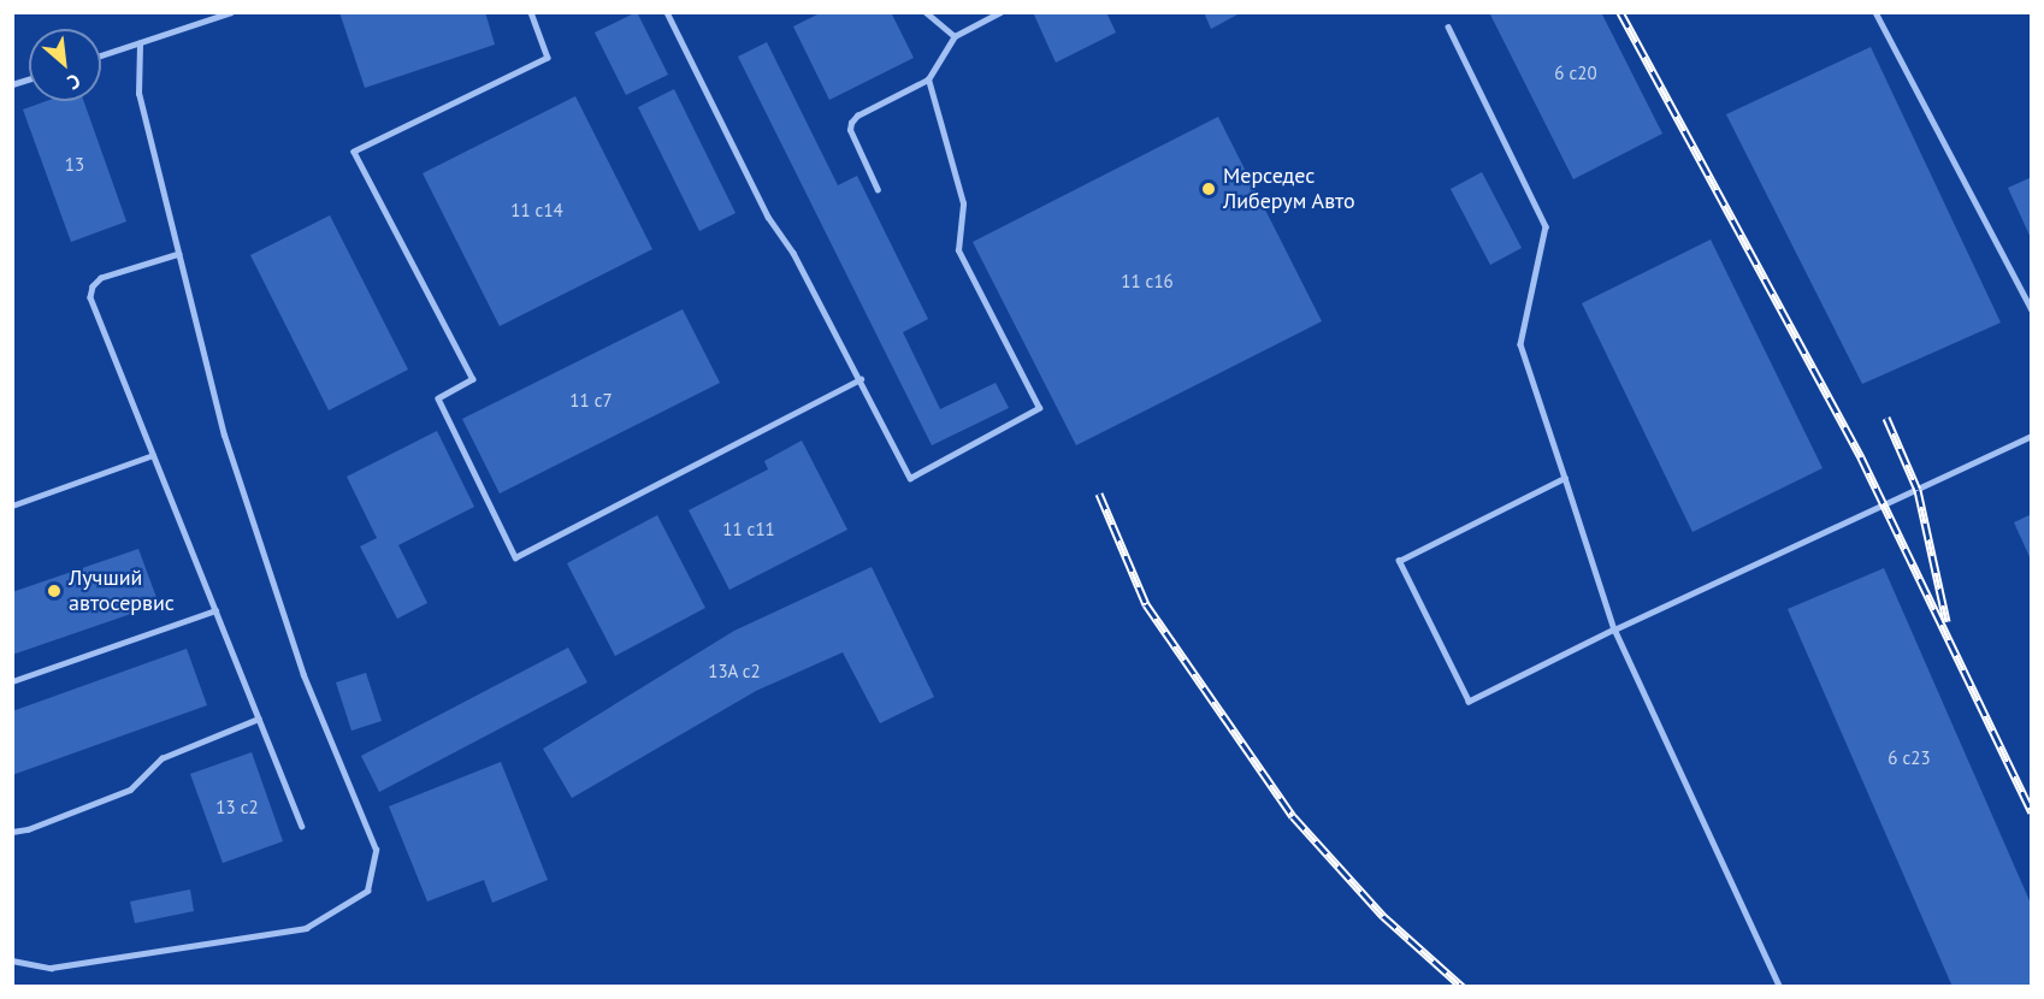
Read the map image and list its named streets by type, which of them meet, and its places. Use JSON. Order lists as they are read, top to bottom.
{
  "places": ["Мерседес Либерум Авто", "Лучший автосервис"],
  "house_numbers": [
    "6 с20",
    "13",
    "11 с14",
    "11 с16",
    "11 с7",
    "11 с11",
    "13А с2",
    "6 с23",
    "13 с2"
  ],
  "north": "bottom right"
}
